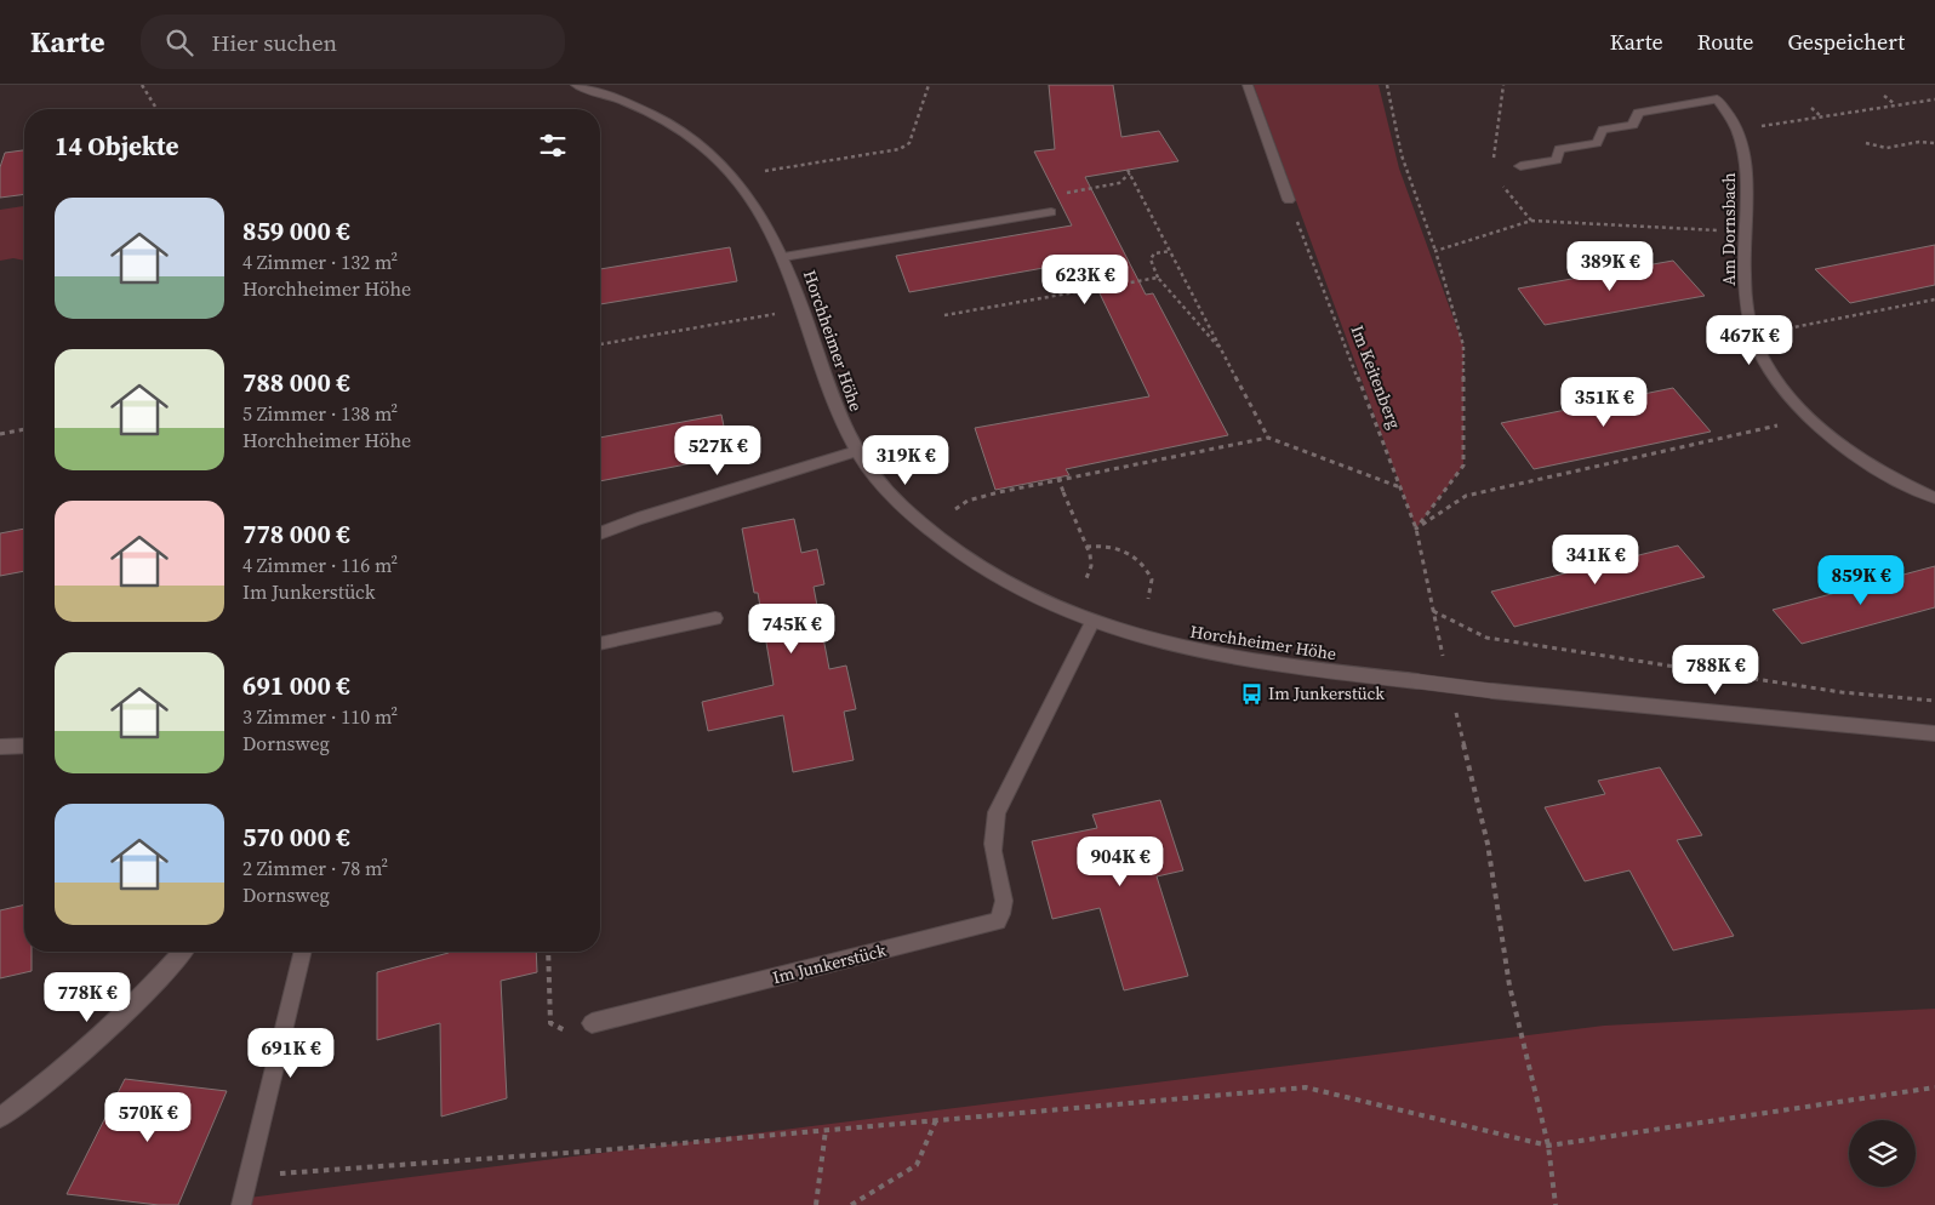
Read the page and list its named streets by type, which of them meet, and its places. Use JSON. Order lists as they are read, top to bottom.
{
  "streets": {
    "street": ["Am Dornsbach", "Horchheimer Höhe", "Im Junkerstück"],
    "path": ["Im Keitenberg"]
  },
  "crossings": [
    ["Horchheimer Höhe", "Im Junkerstück"]
  ],
  "places": {
    "bus stop": ["Im Junkerstück"]
  },
  "page": {
    "header": "Karte",
    "search": "Hier suchen",
    "nav": ["Karte", "Route", "Gespeichert"],
    "heading": "14 Objekte",
    "list": [
      {
        "name": "859 000 €",
        "note": "4 Zimmer · 132 m² · Horchheimer Höhe"
      },
      {
        "name": "788 000 €",
        "note": "5 Zimmer · 138 m² · Horchheimer Höhe"
      },
      {
        "name": "778 000 €",
        "note": "4 Zimmer · 116 m² · Im Junkerstück"
      },
      {
        "name": "691 000 €",
        "note": "3 Zimmer · 110 m² · Dornsweg"
      },
      {
        "name": "570 000 €",
        "note": "2 Zimmer · 78 m² · Dornsweg"
      }
    ],
    "price": [
      "389K €",
      "623K €",
      "467K €",
      "351K €",
      "527K €",
      "319K €",
      "341K €",
      "859K €",
      "745K €",
      "788K €",
      "904K €",
      "778K €",
      "691K €",
      "570K €"
    ]
  }
}
